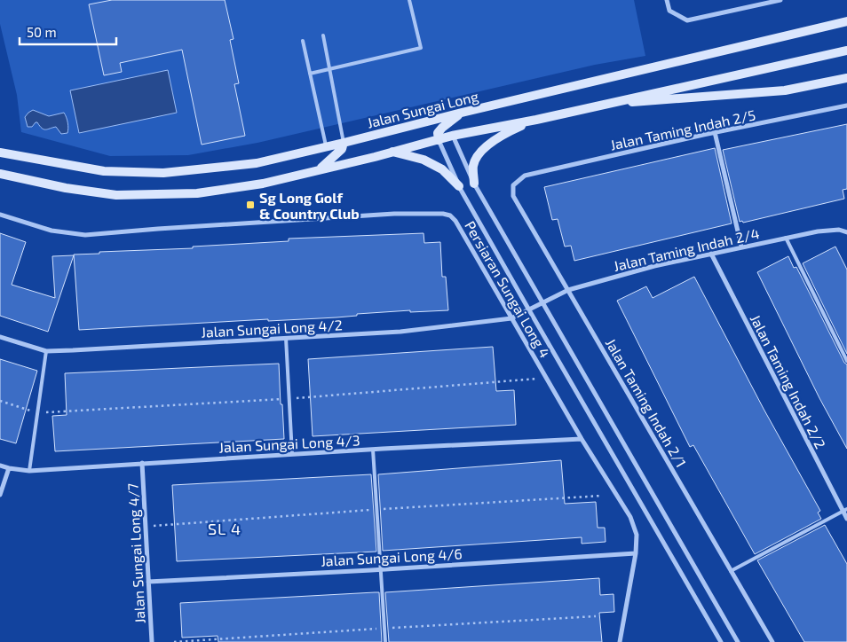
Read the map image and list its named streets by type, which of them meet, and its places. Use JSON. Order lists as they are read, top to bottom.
{
  "streets": {
    "street": [
      "Jalan Sungai Long",
      "Jalan Taming Indah 2/5",
      "Jalan Taming Indah 2/4",
      "Persiaran Sungai Long 4",
      "Jalan Sungai Long 4/2",
      "Jalan Taming Indah 2/2",
      "Jalan Taming Indah 2/1",
      "Jalan Sungai Long 4/3",
      "Jalan Sungai Long 4/7",
      "Jalan Sungai Long 4/6"
    ]
  },
  "crossings": [
    ["Jalan Taming Indah 2/5", "Jalan Taming Indah 2/1"],
    ["Jalan Taming Indah 2/4", "Jalan Sungai Long 4/2"],
    ["Jalan Taming Indah 2/4", "Jalan Taming Indah 2/2"],
    ["Jalan Taming Indah 2/4", "Jalan Taming Indah 2/1"],
    ["Persiaran Sungai Long 4", "Jalan Sungai Long 4/2"],
    ["Persiaran Sungai Long 4", "Jalan Sungai Long 4/3"],
    ["Persiaran Sungai Long 4", "Jalan Sungai Long 4/6"],
    ["Jalan Sungai Long 4/3", "Jalan Sungai Long 4/7"],
    ["Jalan Sungai Long 4/7", "Jalan Sungai Long 4/6"]
  ],
  "districts": ["SL 4"],
  "places": {
    "transit": ["Sg Long Golf & Country Club"]
  },
  "scale_bar": "50 m"
}
